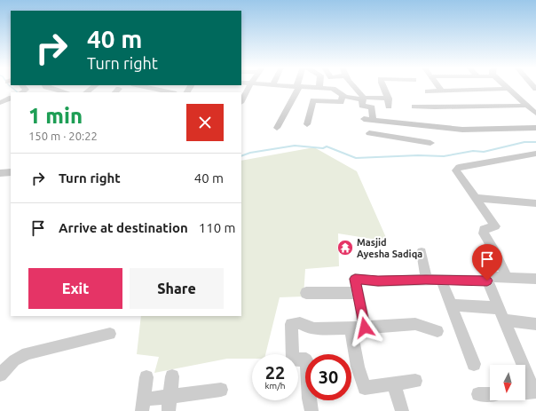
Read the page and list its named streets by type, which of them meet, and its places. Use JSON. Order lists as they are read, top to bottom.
{
  "places": {
    "temple": ["Masjid Ayesha Sadiqa"]
  },
  "north": "bottom",
  "page": {
    "turn": ["40 m", "Turn right"],
    "heading": ["1 min", "150 m · 20:22"],
    "list": [
      {
        "name": "Turn right",
        "value": "40 m"
      },
      {
        "name": "Arrive at destination",
        "value": "110 m"
      }
    ],
    "buttons": ["Exit", "Share"],
    "speed": "22 km/h",
    "limit": "30"
  }
}
